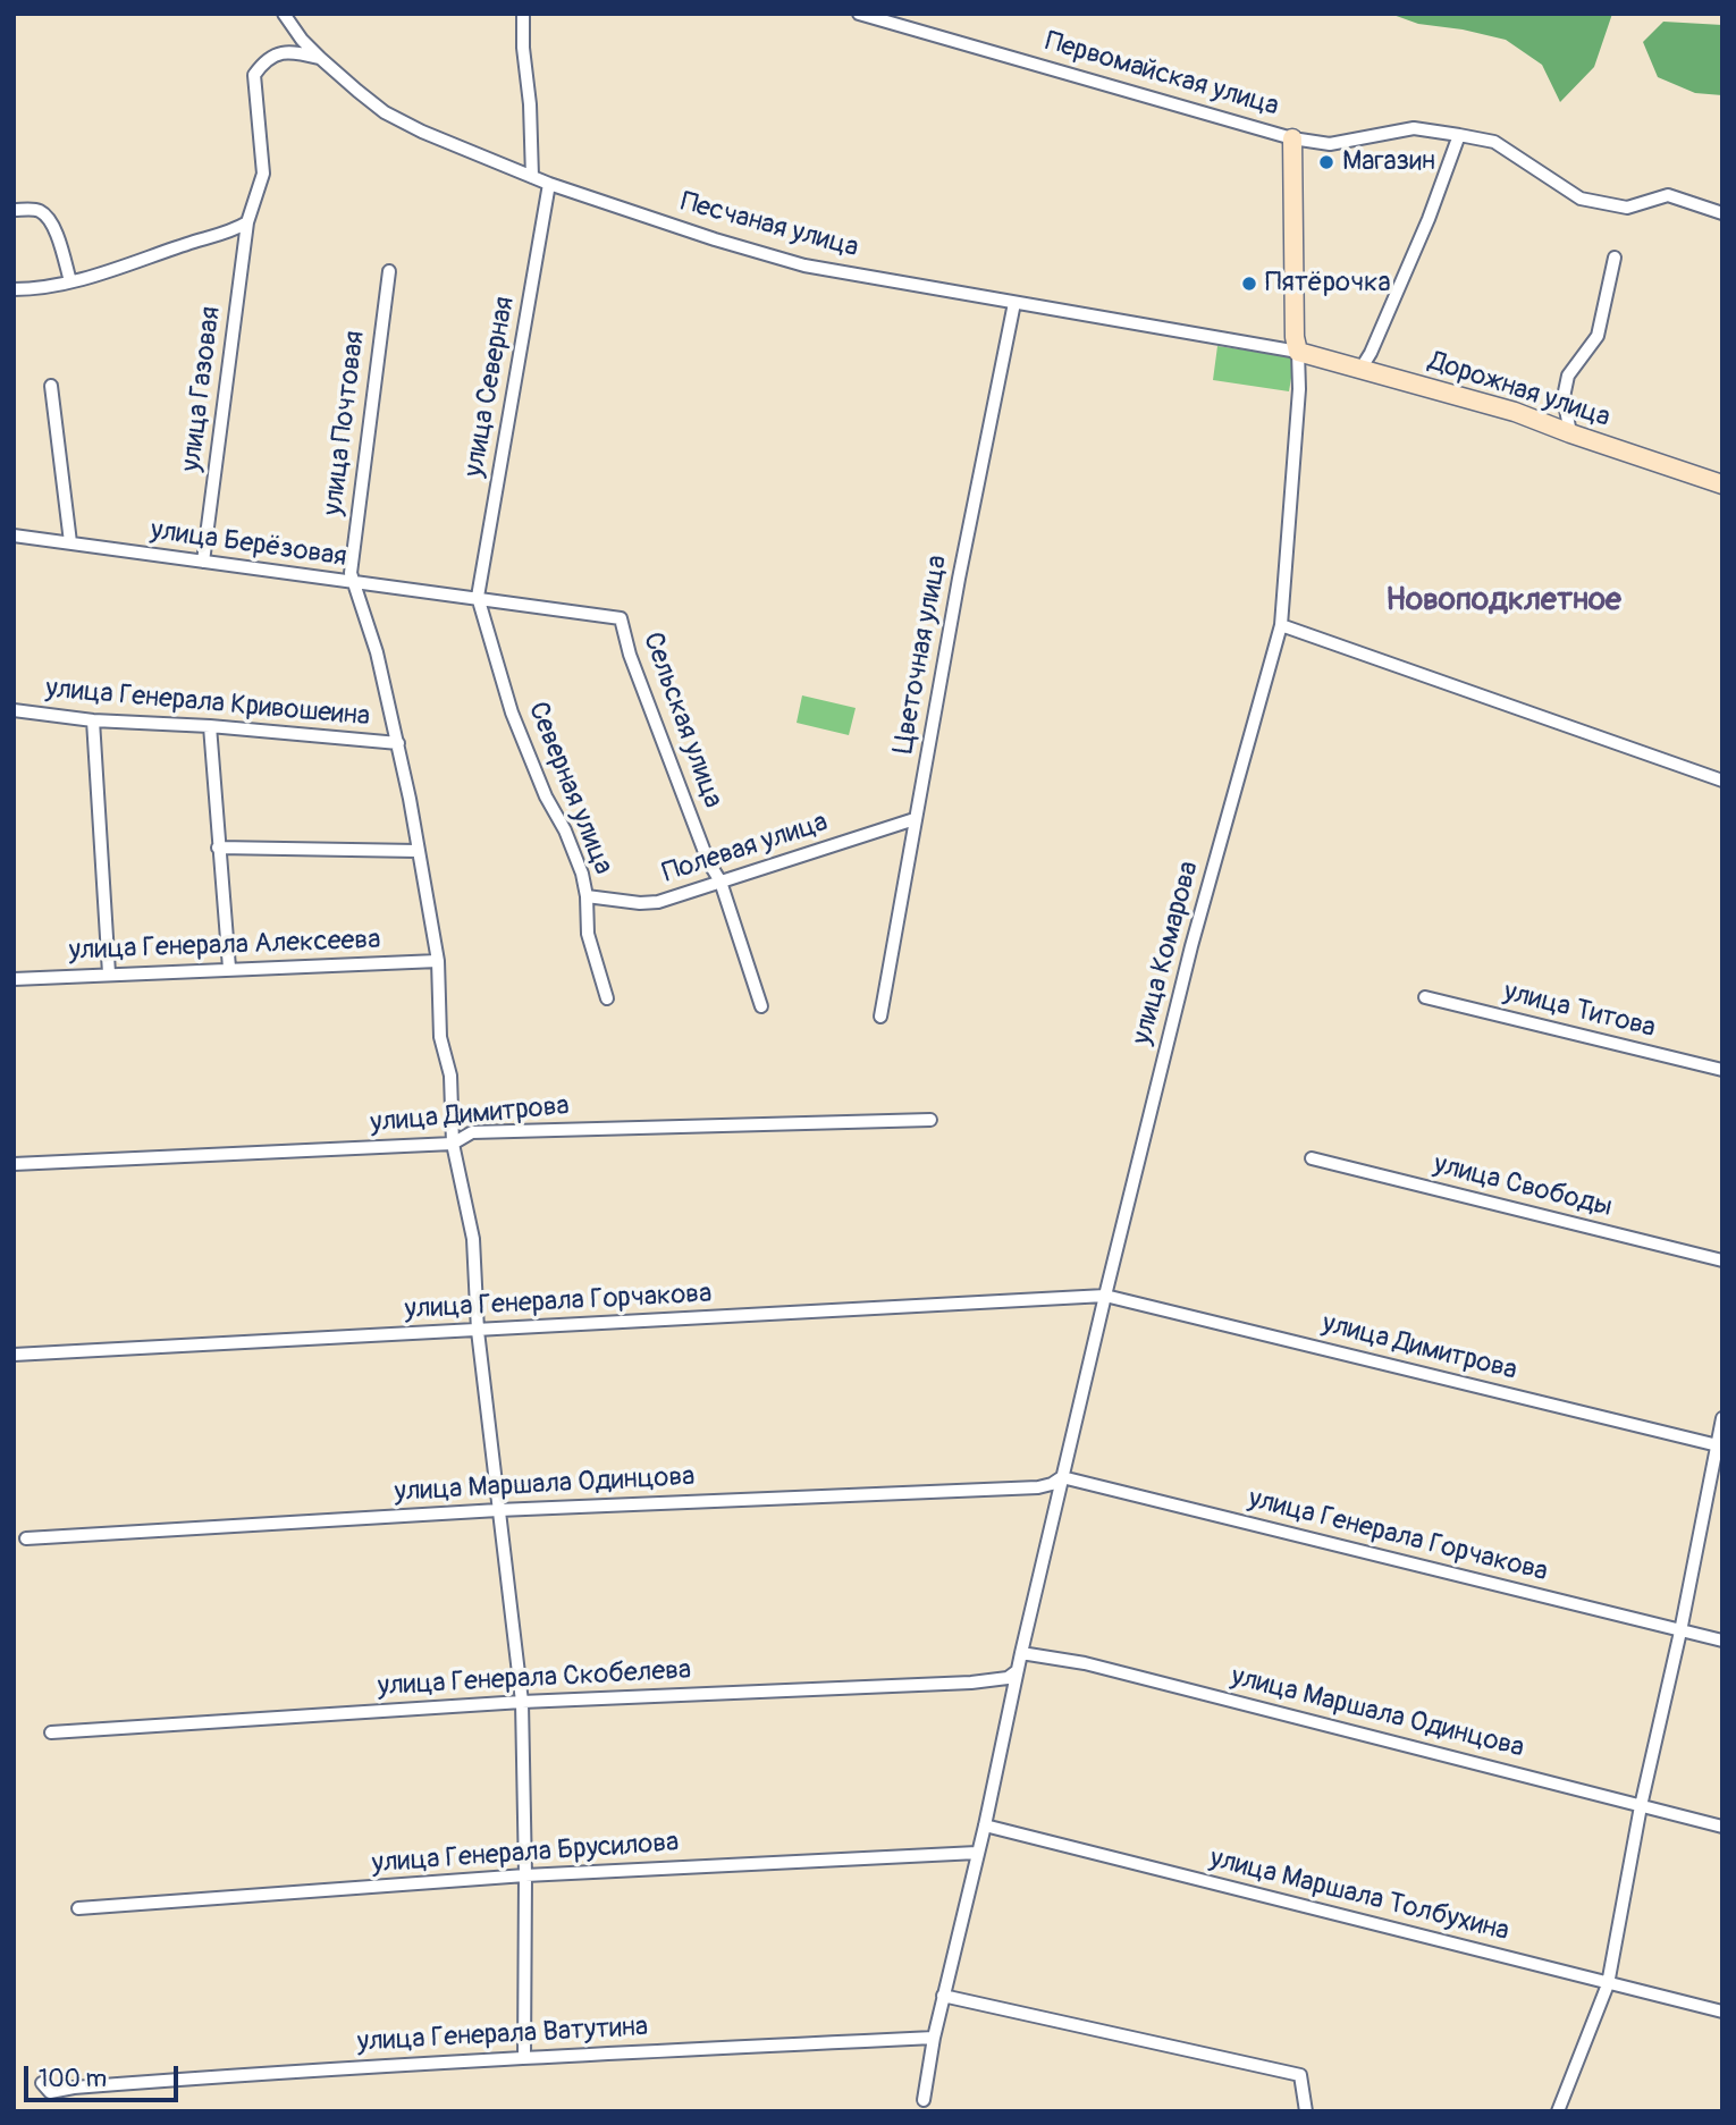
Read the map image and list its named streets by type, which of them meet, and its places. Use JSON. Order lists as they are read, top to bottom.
{
  "streets": {
    "street": [
      "Первомайская улица",
      "Песчаная улица",
      "улица Северная",
      "улица Газовая",
      "Дорожная улица",
      "улица Почтовая",
      "улица Берёзовая",
      "Цветочная улица",
      "улица Генерала Кривошеина",
      "Сельская улица",
      "Северная улица",
      "Полевая улица",
      "улица Генерала Алексеева",
      "улица Комарова",
      "улица Титова",
      "улица Димитрова",
      "улица Свободы",
      "улица Генерала Горчакова",
      "улица Маршала Одинцова",
      "улица Генерала Скобелева",
      "улица Генерала Брусилова",
      "улица Маршала Толбухина",
      "улица Генерала Ватутина"
    ]
  },
  "crossings": [
    ["Первомайская улица", "Песчаная улица"],
    ["Первомайская улица", "Дорожная улица"],
    ["Первомайская улица", "улица Комарова"],
    ["Песчаная улица", "улица Северная"],
    ["Песчаная улица", "улица Газовая"],
    ["Песчаная улица", "Дорожная улица"],
    ["Песчаная улица", "Цветочная улица"],
    ["Песчаная улица", "улица Комарова"],
    ["улица Северная", "улица Берёзовая"],
    ["улица Северная", "Северная улица"],
    ["улица Газовая", "улица Берёзовая"],
    ["Дорожная улица", "улица Комарова"],
    ["улица Почтовая", "улица Берёзовая"],
    ["улица Берёзовая", "Сельская улица"],
    ["улица Берёзовая", "Северная улица"],
    ["Цветочная улица", "Полевая улица"],
    ["Сельская улица", "Полевая улица"],
    ["Северная улица", "Полевая улица"],
    ["улица Комарова", "улица Димитрова"],
    ["улица Комарова", "улица Генерала Горчакова"],
    ["улица Комарова", "улица Маршала Одинцова"],
    ["улица Комарова", "улица Генерала Скобелева"],
    ["улица Комарова", "улица Генерала Брусилова"],
    ["улица Комарова", "улица Маршала Толбухина"],
    ["улица Комарова", "улица Генерала Ватутина"],
    ["улица Димитрова", "улица Генерала Горчакова"],
    ["улица Генерала Горчакова", "улица Маршала Одинцова"]
  ],
  "districts": ["Новоподклетное"],
  "places": ["Магазин", "Пятёрочка"],
  "scale_bar": "100 m"
}
